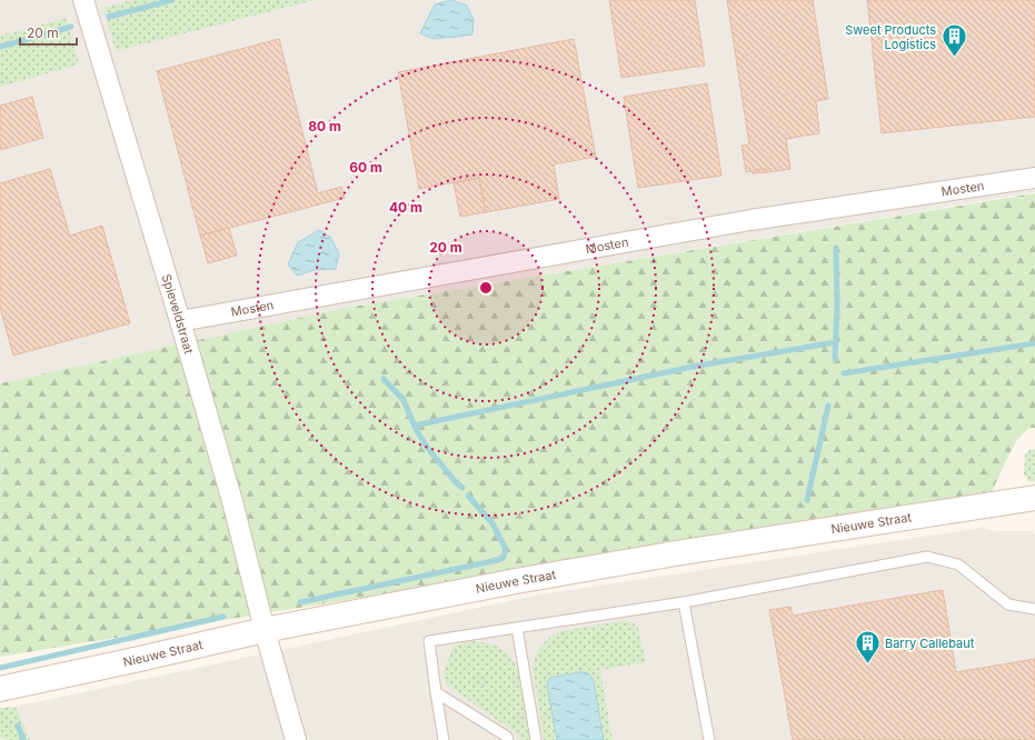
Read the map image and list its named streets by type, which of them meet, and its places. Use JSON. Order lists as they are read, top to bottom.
{
  "streets": {
    "street": ["Mosten", "Spieveldstraat", "Nieuwe Straat"]
  },
  "crossings": [
    ["Mosten", "Spieveldstraat"],
    ["Spieveldstraat", "Nieuwe Straat"]
  ],
  "places": {
    "building": ["Sweet Products Logistics", "Barry Callebaut"]
  },
  "scale_bar": "20 m",
  "rings": [
    "80 m",
    "60 m",
    "40 m",
    "20 m"
  ]
}
